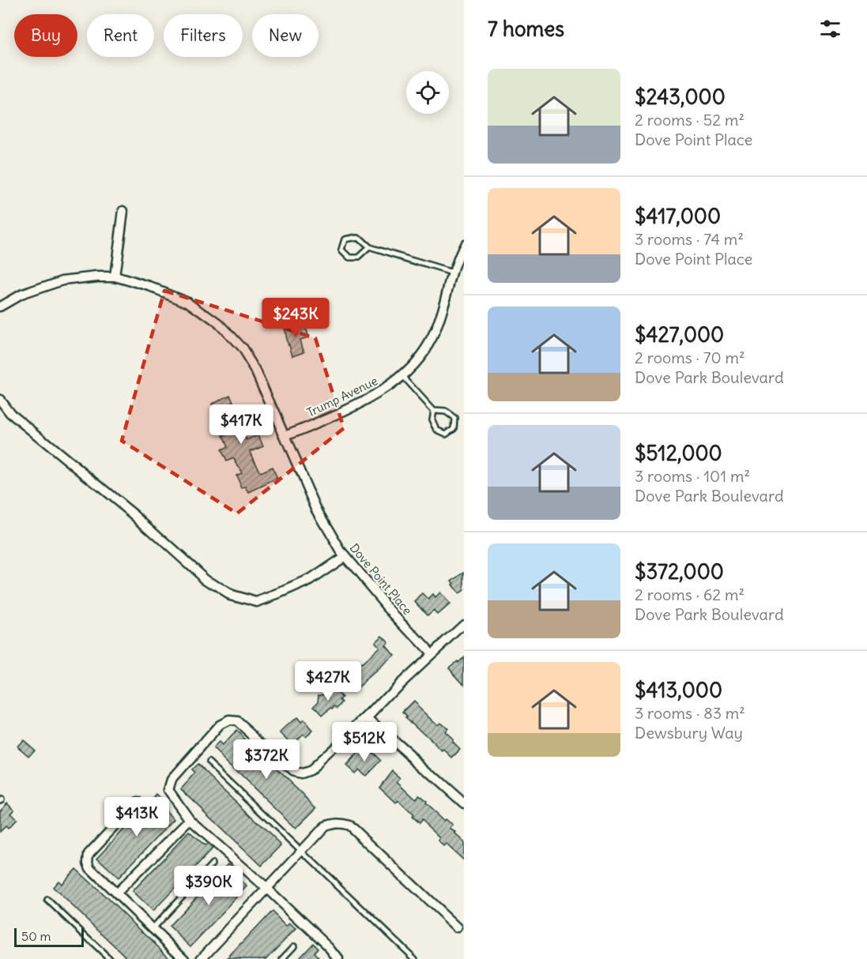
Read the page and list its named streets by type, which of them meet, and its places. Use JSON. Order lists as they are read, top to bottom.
{
  "streets": {
    "street": ["Trump Avenue", "Dove Point Place"]
  },
  "crossings": [
    ["Trump Avenue", "Dove Point Place"]
  ],
  "scale_bar": "50 m",
  "page": {
    "heading": "7 homes",
    "chip": [
      "Buy",
      "Rent",
      "Filters",
      "New"
    ],
    "list": [
      {
        "name": "$243,000",
        "note": "2 rooms · 52 m² · Dove Point Place"
      },
      {
        "name": "$417,000",
        "note": "3 rooms · 74 m² · Dove Point Place"
      },
      {
        "name": "$427,000",
        "note": "2 rooms · 70 m² · Dove Park Boulevard"
      },
      {
        "name": "$512,000",
        "note": "3 rooms · 101 m² · Dove Park Boulevard"
      },
      {
        "name": "$372,000",
        "note": "2 rooms · 62 m² · Dove Park Boulevard"
      },
      {
        "name": "$413,000",
        "note": "3 rooms · 83 m² · Dewsbury Way"
      }
    ],
    "price": [
      "$243K",
      "$417K",
      "$427K",
      "$512K",
      "$372K",
      "$413K",
      "$390K"
    ],
    "scale": "50 m"
  }
}
